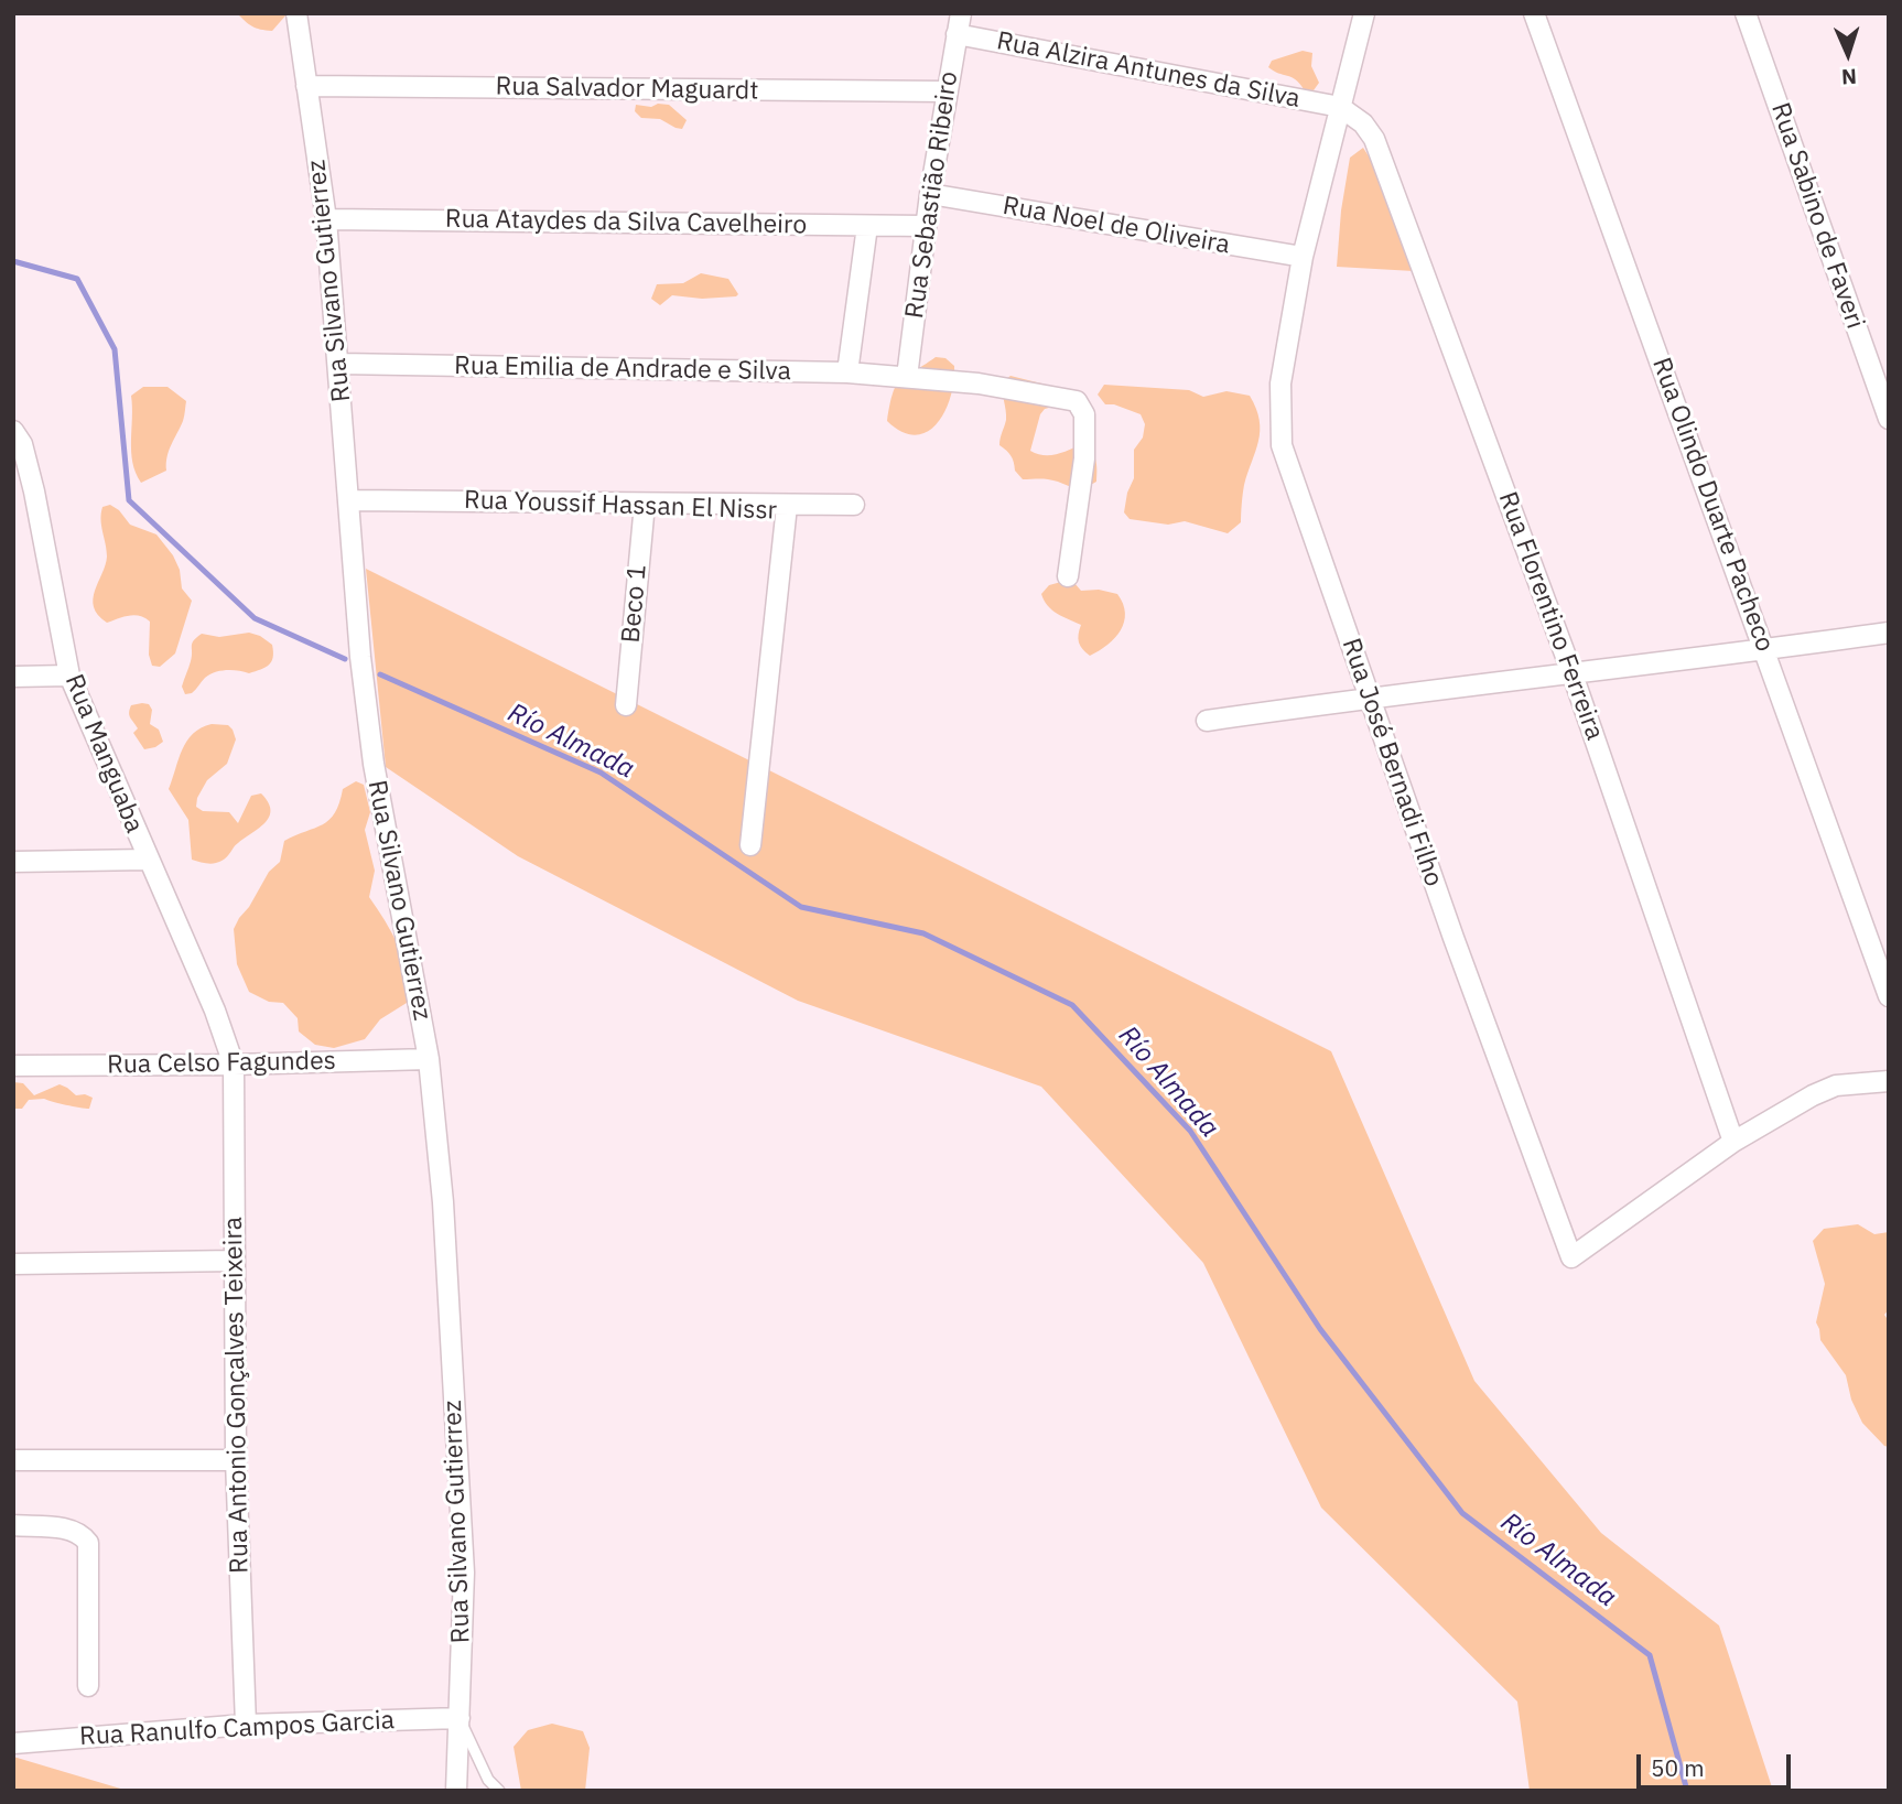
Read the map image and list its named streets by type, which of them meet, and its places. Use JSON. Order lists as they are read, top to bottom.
{
  "streets": {
    "street": [
      "Rua Alzira Antunes da Silva",
      "Rua Salvador Maguardt",
      "Rua Sebastião Ribeiro",
      "Rua Sabino de Faveri",
      "Rua Ataydes da Silva Cavelheiro",
      "Rua Noel de Oliveira",
      "Rua Silvano Gutierrez",
      "Rua Emilia de Andrade e Silva",
      "Rua Olindo Duarte Pacheco",
      "Rua Youssif Hassan El Nissr",
      "Beco 1",
      "Rua Florentino Ferreira",
      "Rua Manguaba",
      "Rua José Bernadi Filho",
      "Rua Celso Fagundes",
      "Rua Antonio Gonçalves Teixeira",
      "Rua Ranulfo Campos Garcia"
    ]
  },
  "crossings": [
    ["Rua Alzira Antunes da Silva", "Rua Sebastião Ribeiro"],
    ["Rua Alzira Antunes da Silva", "Rua Florentino Ferreira"],
    ["Rua Alzira Antunes da Silva", "Rua José Bernadi Filho"],
    ["Rua Salvador Maguardt", "Rua Sebastião Ribeiro"],
    ["Rua Salvador Maguardt", "Rua Silvano Gutierrez"],
    ["Rua Sebastião Ribeiro", "Rua Ataydes da Silva Cavelheiro"],
    ["Rua Sebastião Ribeiro", "Rua Noel de Oliveira"],
    ["Rua Sebastião Ribeiro", "Rua Emilia de Andrade e Silva"],
    ["Rua Ataydes da Silva Cavelheiro", "Rua Silvano Gutierrez"],
    ["Rua Noel de Oliveira", "Rua José Bernadi Filho"],
    ["Rua Silvano Gutierrez", "Rua Emilia de Andrade e Silva"],
    ["Rua Silvano Gutierrez", "Rua Youssif Hassan El Nissr"],
    ["Rua Silvano Gutierrez", "Rua Celso Fagundes"],
    ["Rua Silvano Gutierrez", "Rua Ranulfo Campos Garcia"],
    ["Rua Youssif Hassan El Nissr", "Beco 1"],
    ["Rua Florentino Ferreira", "Rua José Bernadi Filho"],
    ["Rua Manguaba", "Rua Celso Fagundes"],
    ["Rua Manguaba", "Rua Antonio Gonçalves Teixeira"],
    ["Rua Celso Fagundes", "Rua Antonio Gonçalves Teixeira"],
    ["Rua Antonio Gonçalves Teixeira", "Rua Ranulfo Campos Garcia"]
  ],
  "water": ["Río Almada"],
  "scale_bar": "50 m",
  "north": "bottom"
}
